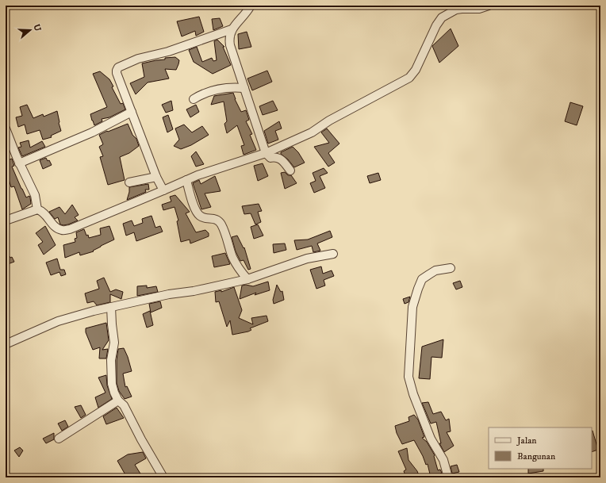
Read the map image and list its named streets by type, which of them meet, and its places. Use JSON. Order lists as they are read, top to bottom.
{
  "legend": ["Jalan", "Bangunan"],
  "north": "right"
}
